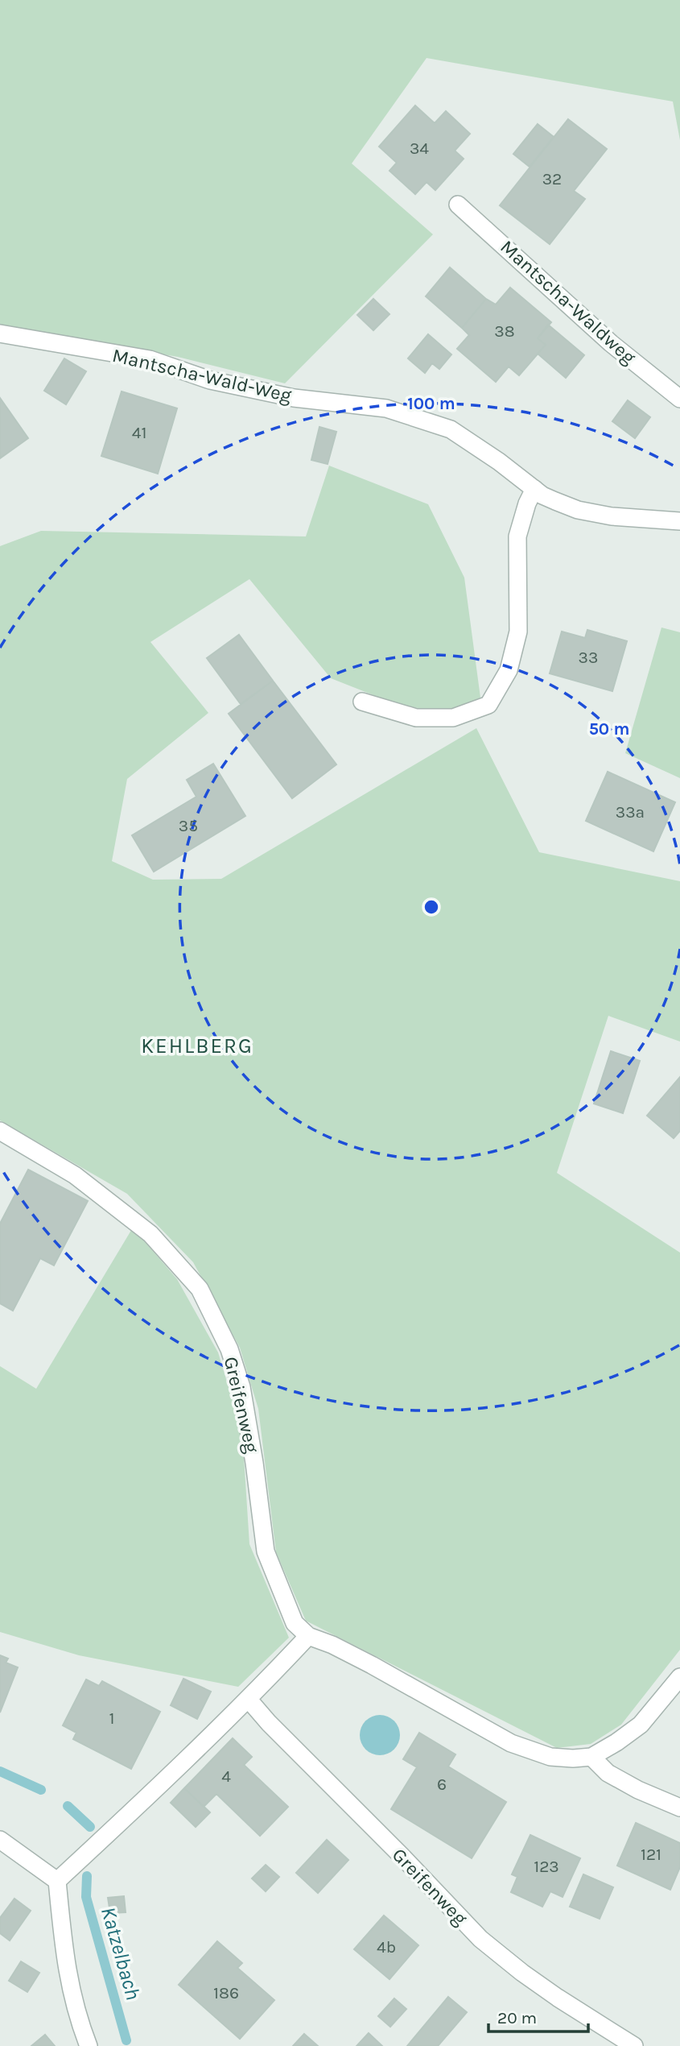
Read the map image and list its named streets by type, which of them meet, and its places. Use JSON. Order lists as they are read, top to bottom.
{
  "streets": {
    "street": ["Mantscha-Waldweg", "Mantscha-Wald-Weg", "Greifenweg"]
  },
  "districts": ["KEHLBERG"],
  "water": ["Katzelbach"],
  "house_numbers": [
    "34",
    "32",
    "38",
    "41",
    "33",
    "33a",
    "35",
    "1",
    "4",
    "6",
    "121",
    "123",
    "4b",
    "186"
  ],
  "scale_bar": "20 m",
  "rings": ["100 m", "50 m"]
}
